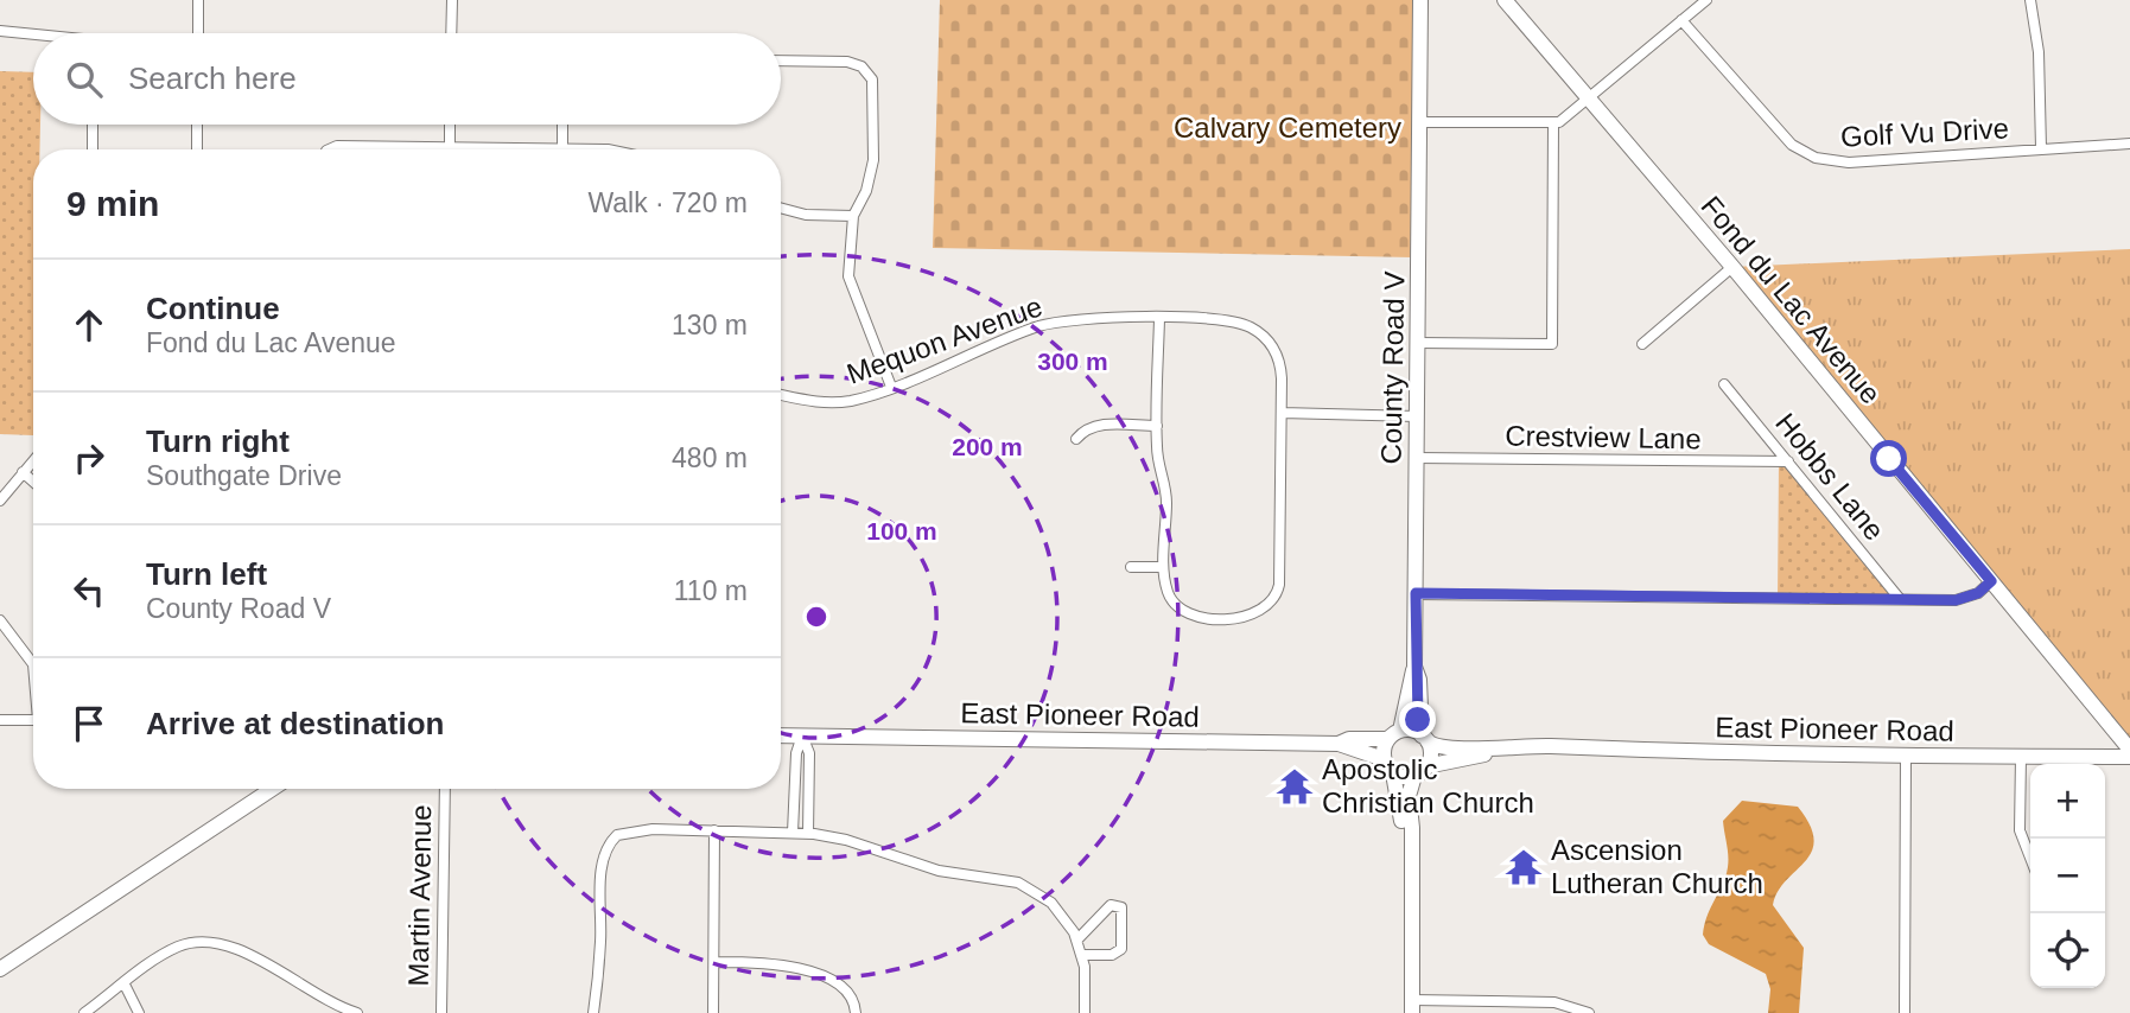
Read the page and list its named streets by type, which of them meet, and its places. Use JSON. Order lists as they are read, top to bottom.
{
  "streets": {
    "main road": ["Fond du Lac Avenue", "County Road V", "East Pioneer Road"],
    "street": [
      "Golf Vu Drive",
      "Mequon Avenue",
      "Crestview Lane",
      "Hobbs Lane",
      "Martin Avenue"
    ]
  },
  "crossings": [
    ["County Road V", "Crestview Lane"],
    ["County Road V", "East Pioneer Road"],
    ["Crestview Lane", "Hobbs Lane"]
  ],
  "parks": ["Calvary Cemetery"],
  "places": {
    "temple": ["Apostolic Christian Church", "Ascension Lutheran Church"]
  },
  "page": {
    "search": "Search here",
    "heading": ["9 min", "Walk · 720 m"],
    "list": [
      ["Continue", "Fond du Lac Avenue", "130 m"],
      ["Turn right", "Southgate Drive", "480 m"],
      ["Turn left", "County Road V", "110 m"],
      "Arrive at destination"
    ],
    "map_buttons": ["+", "−"]
  },
  "rings": ["300 m", "200 m", "100 m"]
}
